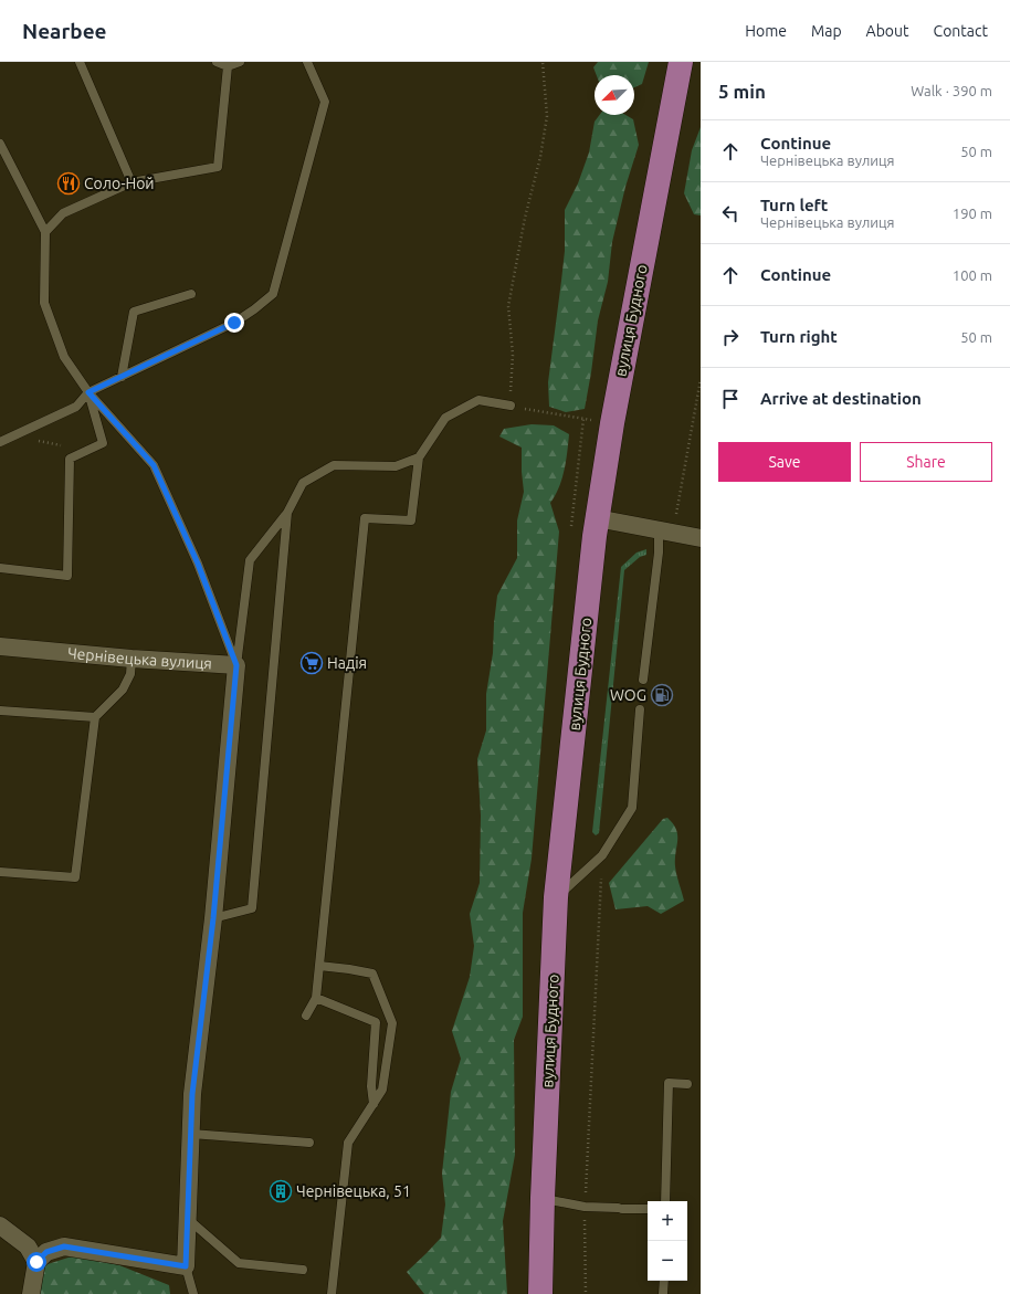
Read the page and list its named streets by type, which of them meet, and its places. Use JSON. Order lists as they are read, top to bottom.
{
  "streets": {
    "highway": ["вулиця Будного"],
    "street": ["Чернівецька вулиця"]
  },
  "places": {
    "restaurant": ["Соло-Ной"],
    "supermarket": ["Надія"],
    "fuel station": ["WOG"],
    "building": ["Чернівецька, 51"]
  },
  "north": "bottom left",
  "page": {
    "header": "Nearbee",
    "nav": [
      "Home",
      "Map",
      "About",
      "Contact"
    ],
    "heading": ["5 min", "Walk · 390 m"],
    "list": [
      ["Continue", "Чернівецька вулиця", "50 m"],
      ["Turn left", "Чернівецька вулиця", "190 m"],
      ["Continue", "100 m"],
      ["Turn right", "50 m"],
      "Arrive at destination"
    ],
    "buttons": ["Save", "Share"],
    "map_buttons": ["+", "−"]
  }
}
